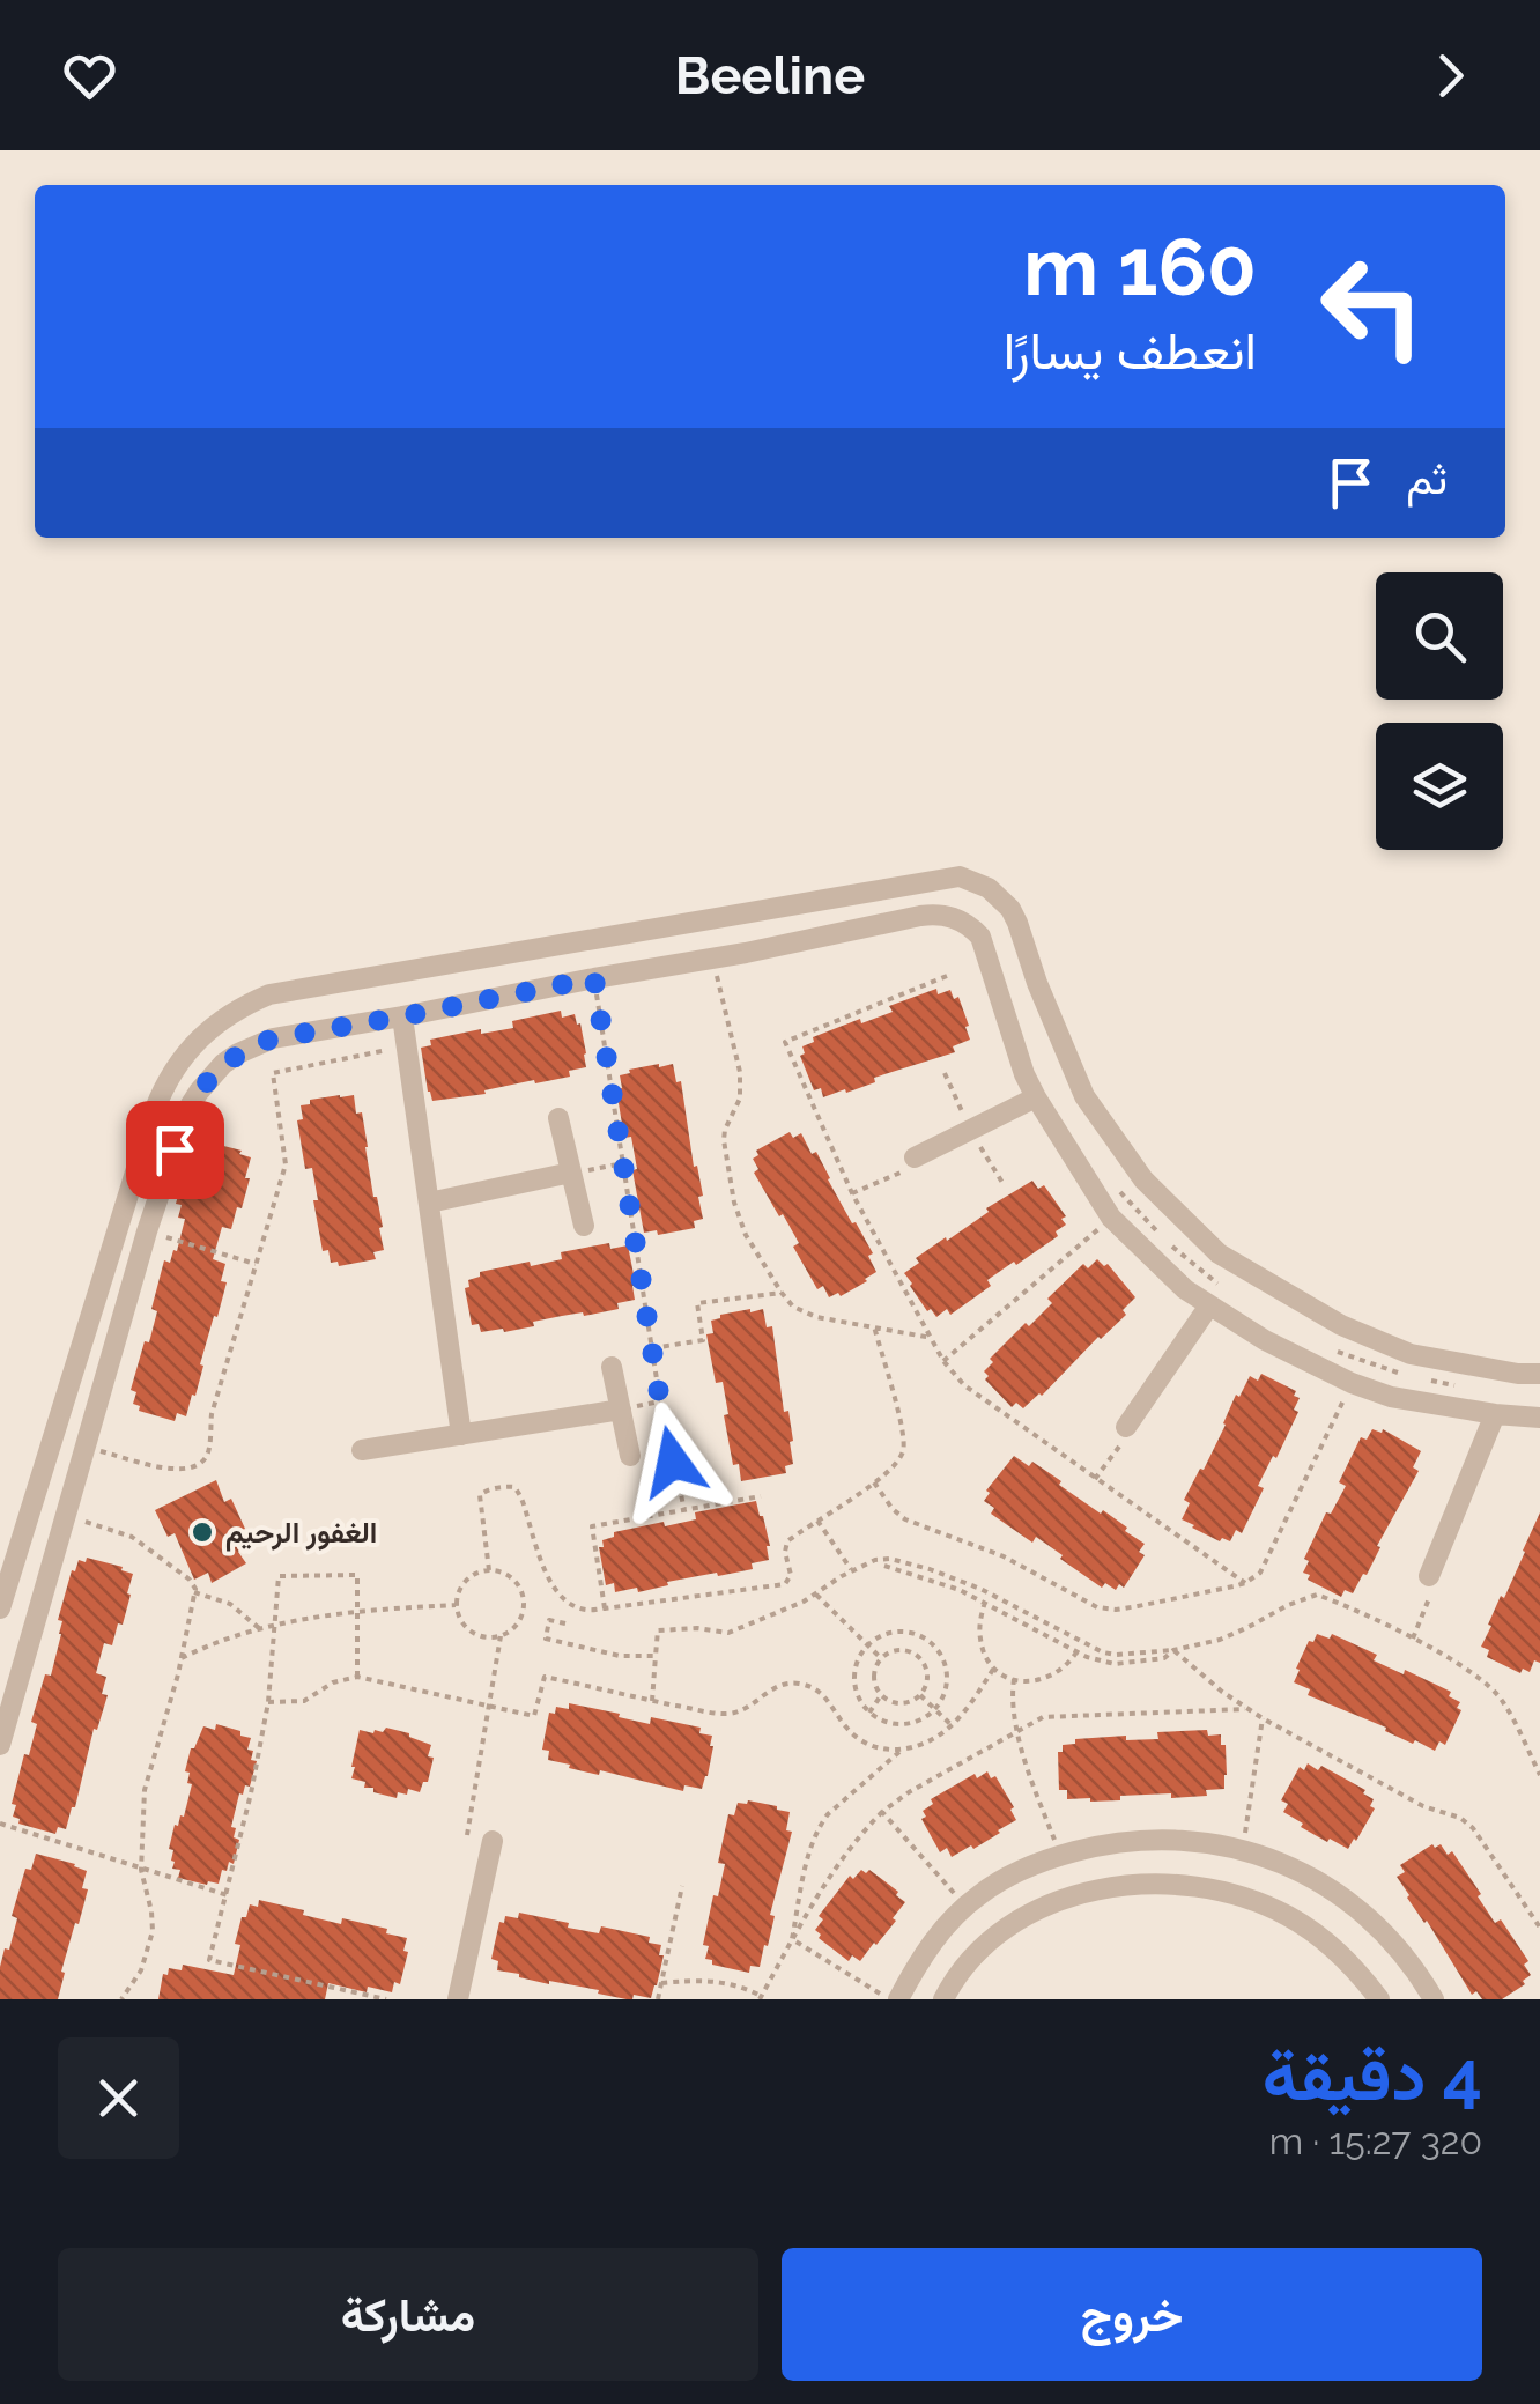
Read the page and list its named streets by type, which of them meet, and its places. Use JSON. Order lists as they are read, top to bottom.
{
  "places": ["الغفور الرحيم"],
  "page": {
    "header": "Beeline",
    "turn": ["160 m", "انعطف يسارًا"],
    "then": "ثم",
    "heading": ["4 دقيقة", "320 m · 15:27"],
    "buttons": ["خروج", "مشاركة"]
  }
}
